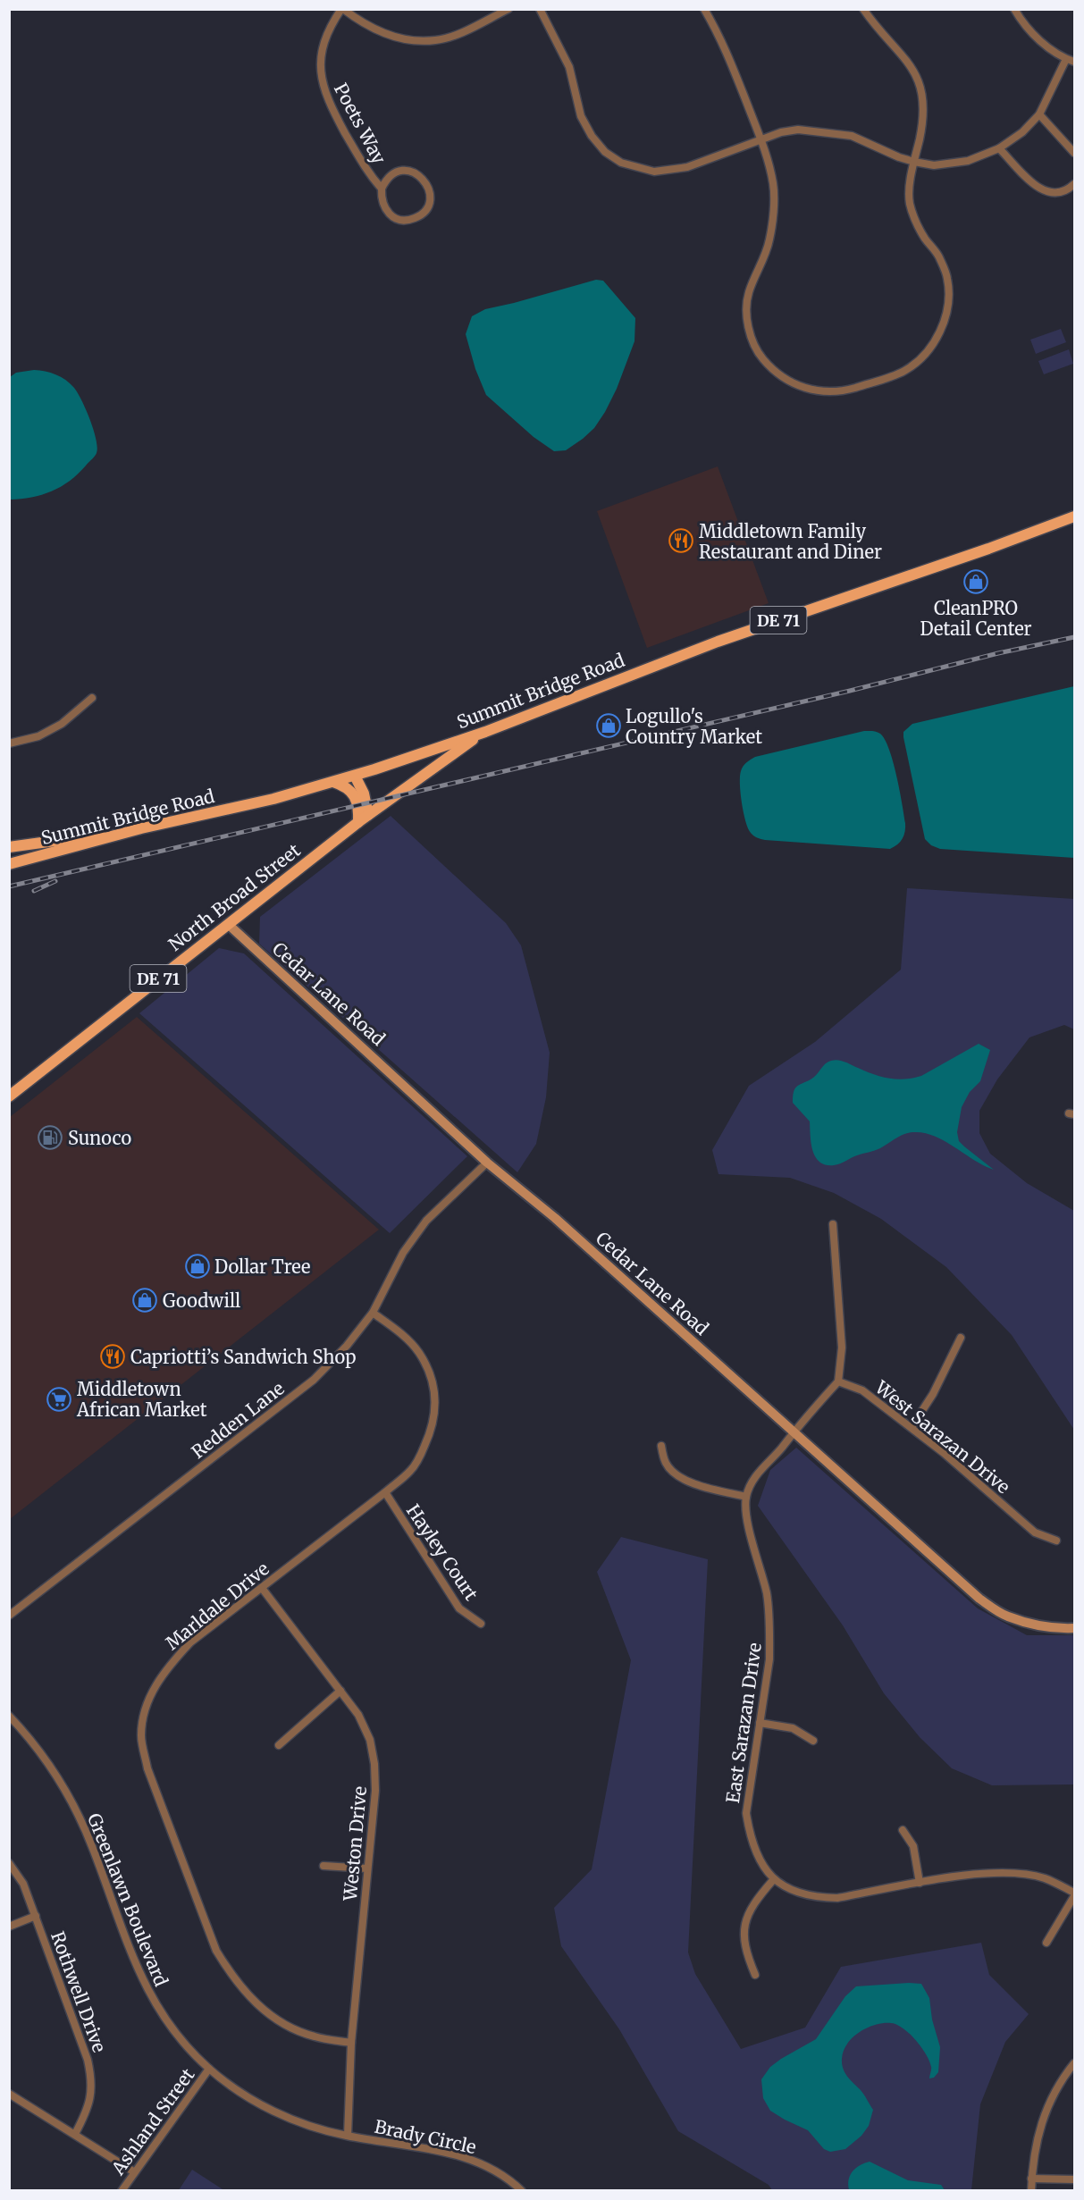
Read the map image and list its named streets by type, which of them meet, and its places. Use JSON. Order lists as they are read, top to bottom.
{
  "streets": {
    "main road": ["DE 71", "Summit Bridge Road", "North Broad Street"],
    "street": [
      "Poets Way",
      "Cedar Lane Road",
      "Redden Lane",
      "West Sarazan Drive",
      "Hayley Court",
      "Marldale Drive",
      "East Sarazan Drive",
      "Weston Drive",
      "Greenlawn Boulevard",
      "Rothwell Drive",
      "Ashland Street",
      "Brady Circle"
    ]
  },
  "crossings": [
    ["Summit Bridge Road", "North Broad Street"],
    ["North Broad Street", "Cedar Lane Road"],
    ["Cedar Lane Road", "Redden Lane"],
    ["Redden Lane", "Marldale Drive"],
    ["Hayley Court", "Marldale Drive"],
    ["Marldale Drive", "Weston Drive"],
    ["Weston Drive", "Greenlawn Boulevard"],
    ["Weston Drive", "Brady Circle"],
    ["Greenlawn Boulevard", "Ashland Street"],
    ["Greenlawn Boulevard", "Brady Circle"]
  ],
  "places": {
    "restaurant": ["Middletown Family Restaurant and Diner", "Capriotti’s Sandwich Shop"],
    "shop": [
      "CleanPRO Detail Center",
      "Logullo's Country Market",
      "Dollar Tree",
      "Goodwill"
    ],
    "fuel station": ["Sunoco"],
    "supermarket": ["Middletown African Market"]
  }
}
